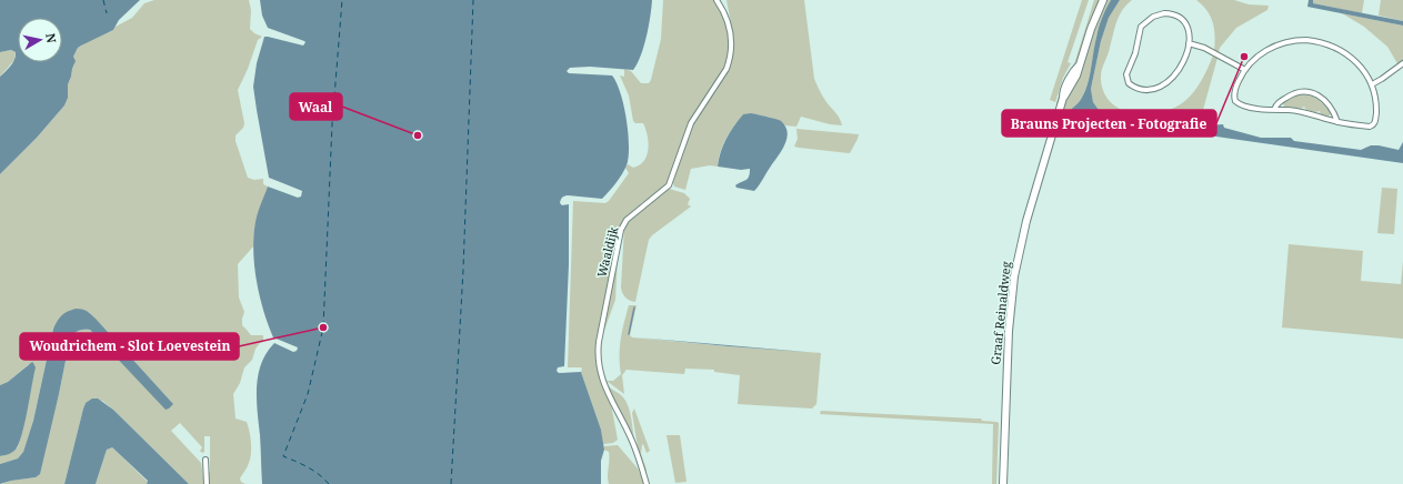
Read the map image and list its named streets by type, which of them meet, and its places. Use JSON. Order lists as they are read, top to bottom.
{
  "streets": {
    "main road": ["Graaf Reinaldweg"],
    "street": ["Waaldijk"]
  },
  "places": ["Brauns Projecten - Fotografie", "Waal", "Woudrichem - Slot Loevestein"],
  "north": "right"
}
